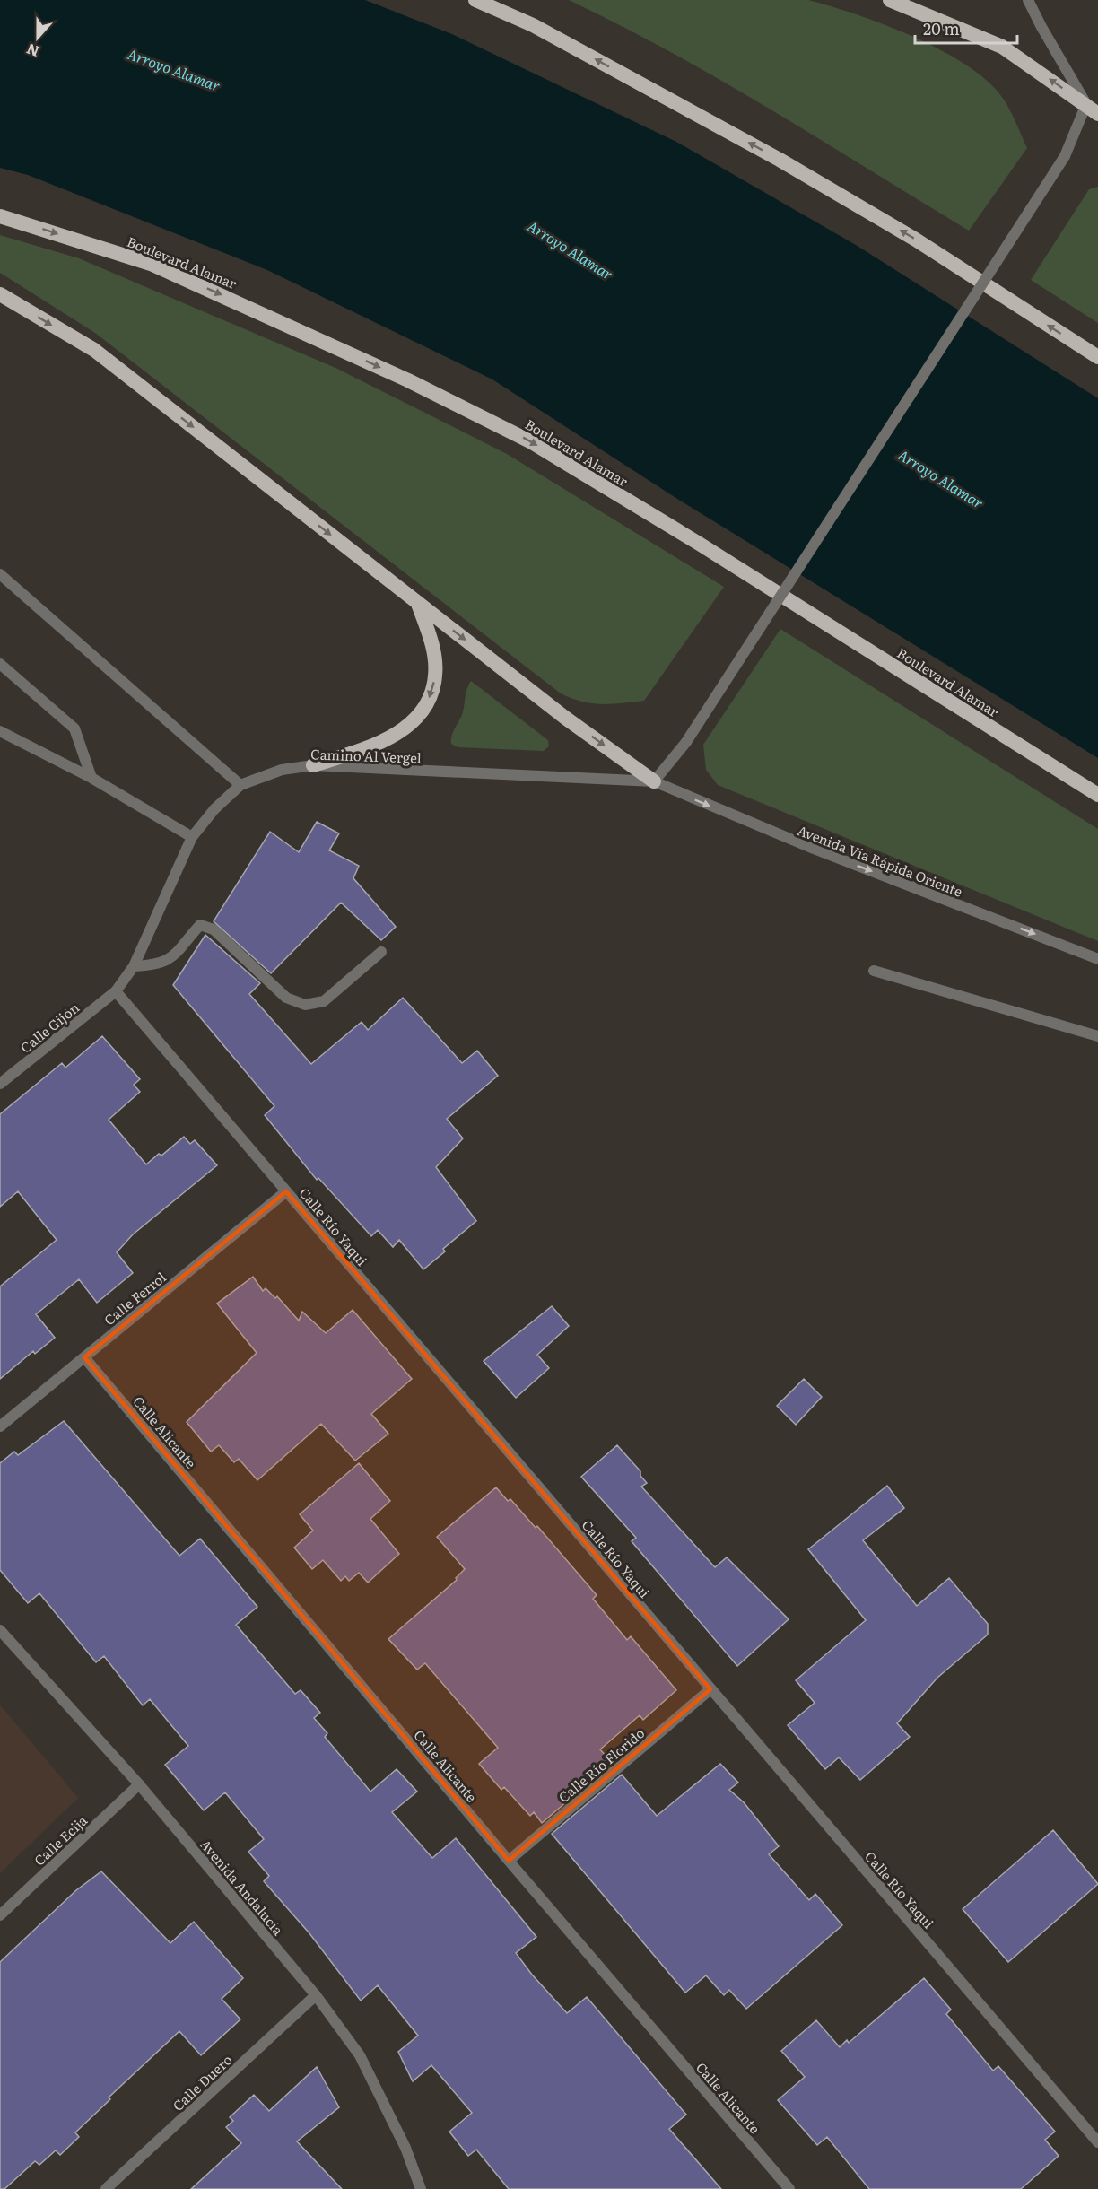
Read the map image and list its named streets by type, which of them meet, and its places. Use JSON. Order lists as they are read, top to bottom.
{
  "streets": {
    "highway": ["Boulevard Alamar"],
    "street": [
      "Camino Al Vergel",
      "Avenida Vía Rápida Oriente",
      "Calle Gijón",
      "Calle Río Yaqui",
      "Calle Ferrol",
      "Calle Alicante",
      "Calle Río Florido",
      "Calle Ecija",
      "Avenida Andalucía",
      "Calle Duero"
    ]
  },
  "crossings": [
    ["Camino Al Vergel", "Avenida Vía Rápida Oriente"],
    ["Camino Al Vergel", "Calle Gijón"],
    ["Camino Al Vergel", "Calle Río Yaqui"],
    ["Calle Gijón", "Calle Río Yaqui"],
    ["Calle Río Yaqui", "Calle Ferrol"],
    ["Calle Río Yaqui", "Calle Río Florido"],
    ["Calle Ferrol", "Calle Alicante"],
    ["Calle Alicante", "Calle Río Florido"],
    ["Calle Ecija", "Avenida Andalucía"],
    ["Avenida Andalucía", "Calle Duero"]
  ],
  "one_way": ["Boulevard Alamar"],
  "water": ["Arroyo Alamar"],
  "scale_bar": "20 m",
  "north": "bottom"
}
